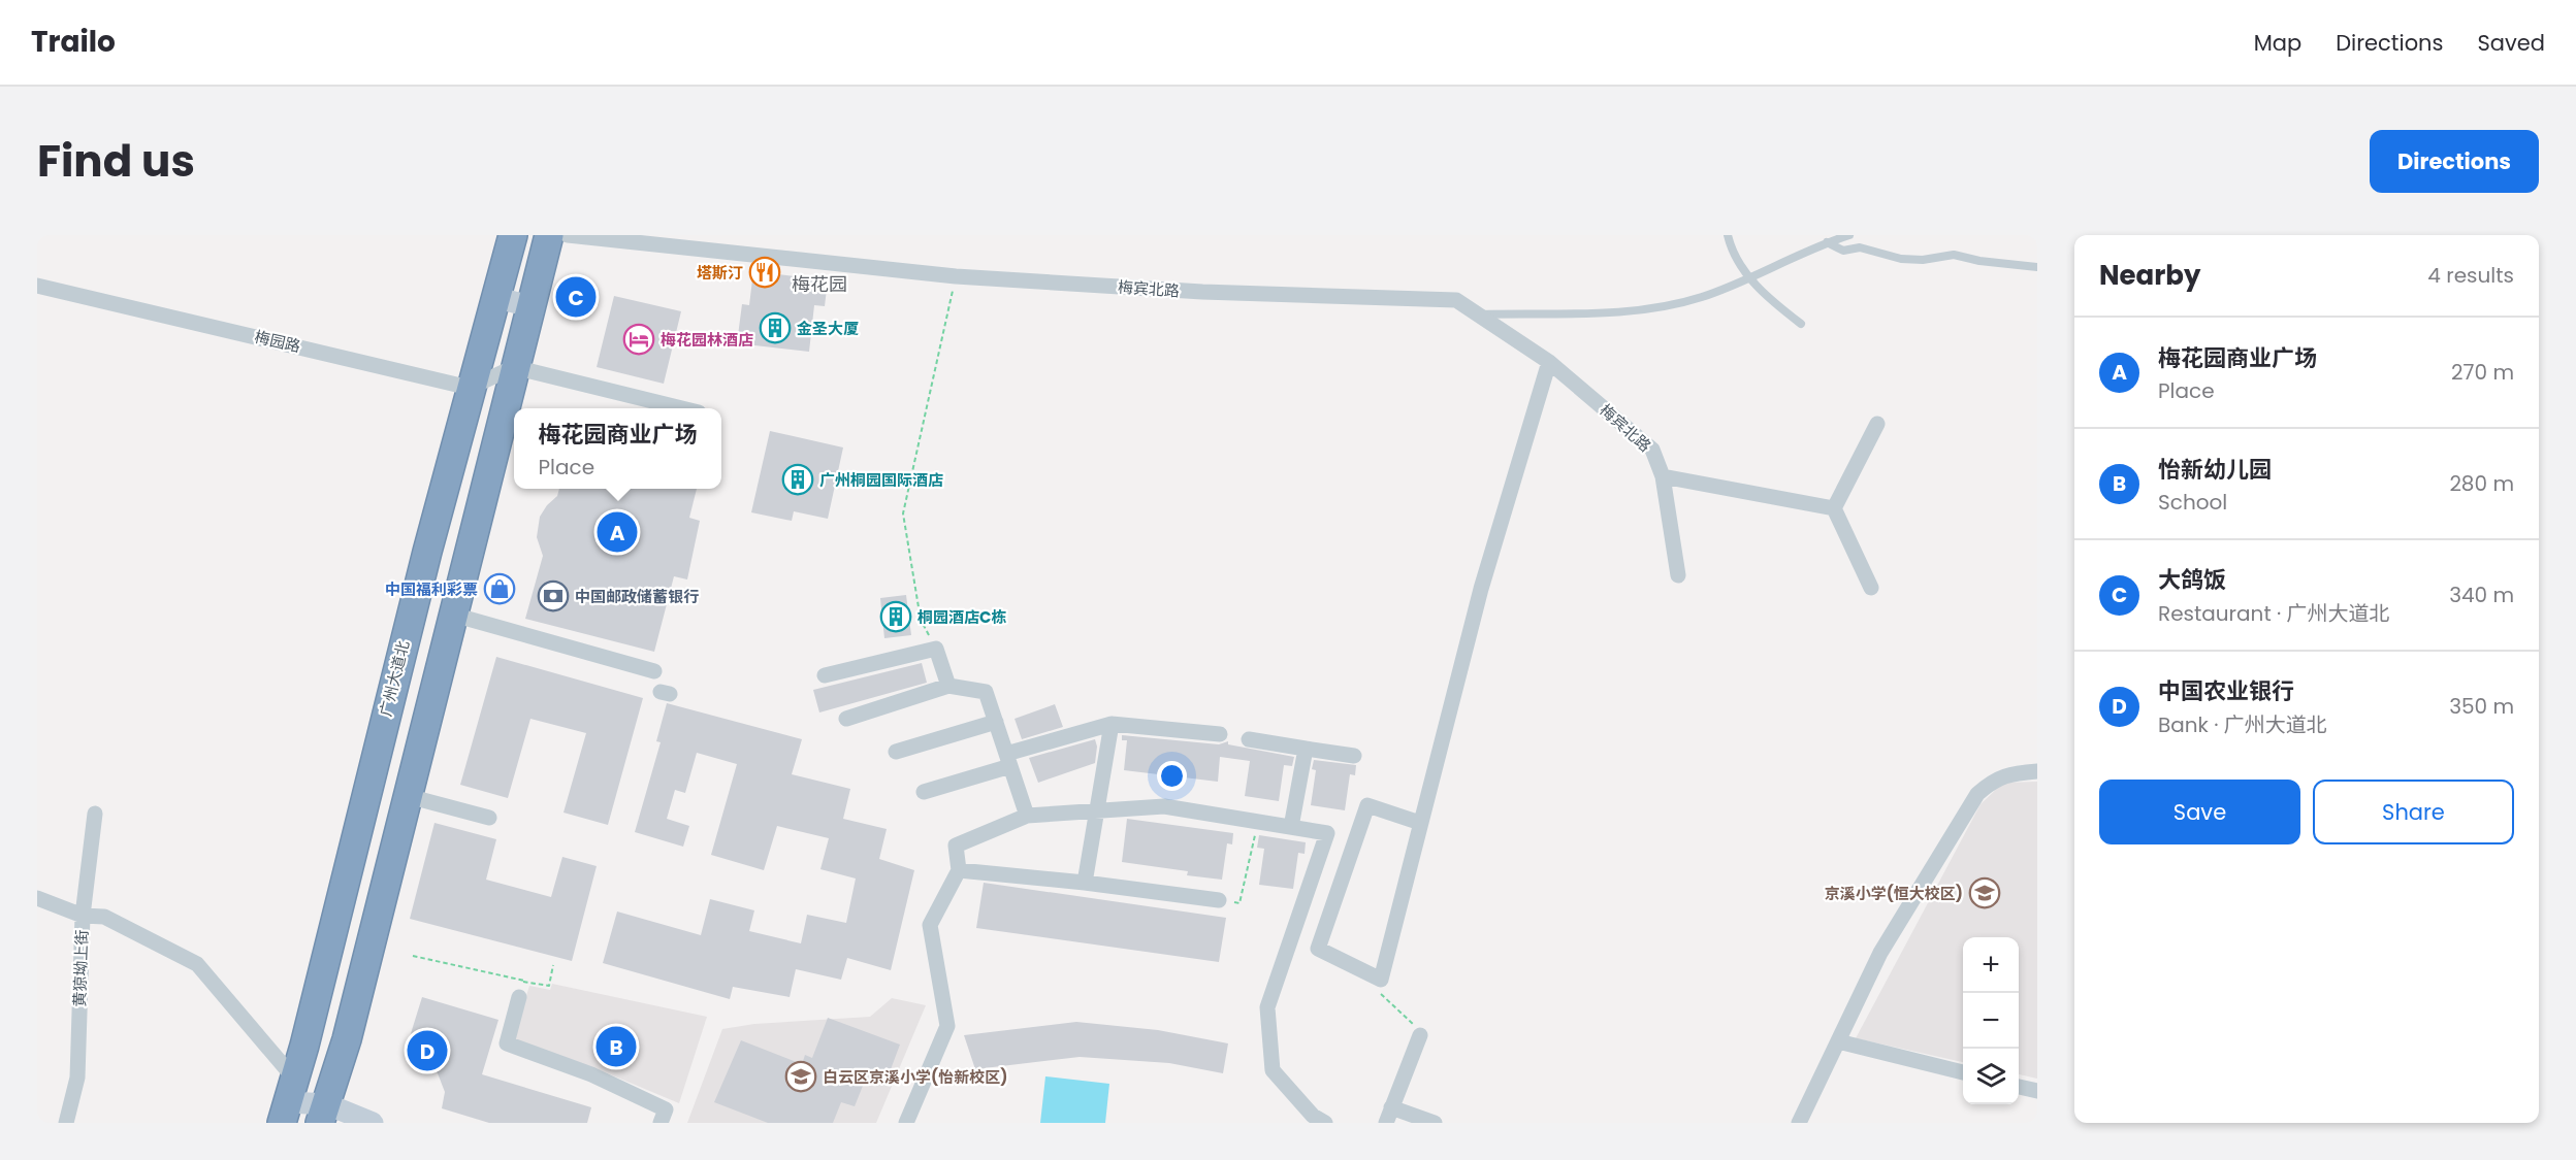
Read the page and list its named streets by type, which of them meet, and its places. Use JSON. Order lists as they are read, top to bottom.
{
  "streets": {
    "highway": ["广州大道北"],
    "street": ["梅宾北路", "梅园路", "黄猄坳上街"]
  },
  "crossings": [
    ["梅园路", "广州大道北"]
  ],
  "districts": ["梅花园"],
  "places": {
    "restaurant": ["塔斯汀"],
    "building": ["金圣大厦", "广州桐园国际酒店", "桐园酒店C栋"],
    "hotel": ["梅花园林酒店"],
    "shop": ["中国福利彩票"],
    "bank": ["中国邮政储蓄银行"],
    "school or university": ["京溪小学(恒大校区)", "白云区京溪小学(怡新校区)"]
  },
  "page": {
    "header": "Trailo",
    "nav": ["Map", "Directions", "Saved"],
    "title": "Find us",
    "buttons": [
      "Directions",
      ["Save", "Share"]
    ],
    "heading": ["Nearby", "4 results"],
    "pins": [
      "C",
      "A",
      "B",
      "D"
    ],
    "list": [
      {
        "mark": "A",
        "name": "梅花园商业广场",
        "note": "Place",
        "value": "270 m"
      },
      {
        "mark": "B",
        "name": "怡新幼儿园",
        "note": "School",
        "value": "280 m"
      },
      {
        "mark": "C",
        "name": "大鸽饭",
        "note": "Restaurant · 广州大道北",
        "value": "340 m"
      },
      {
        "mark": "D",
        "name": "中国农业银行",
        "note": "Bank · 广州大道北",
        "value": "350 m"
      }
    ],
    "popup": ["梅花园商业广场", "Place"],
    "map_buttons": ["+", "−"]
  }
}
